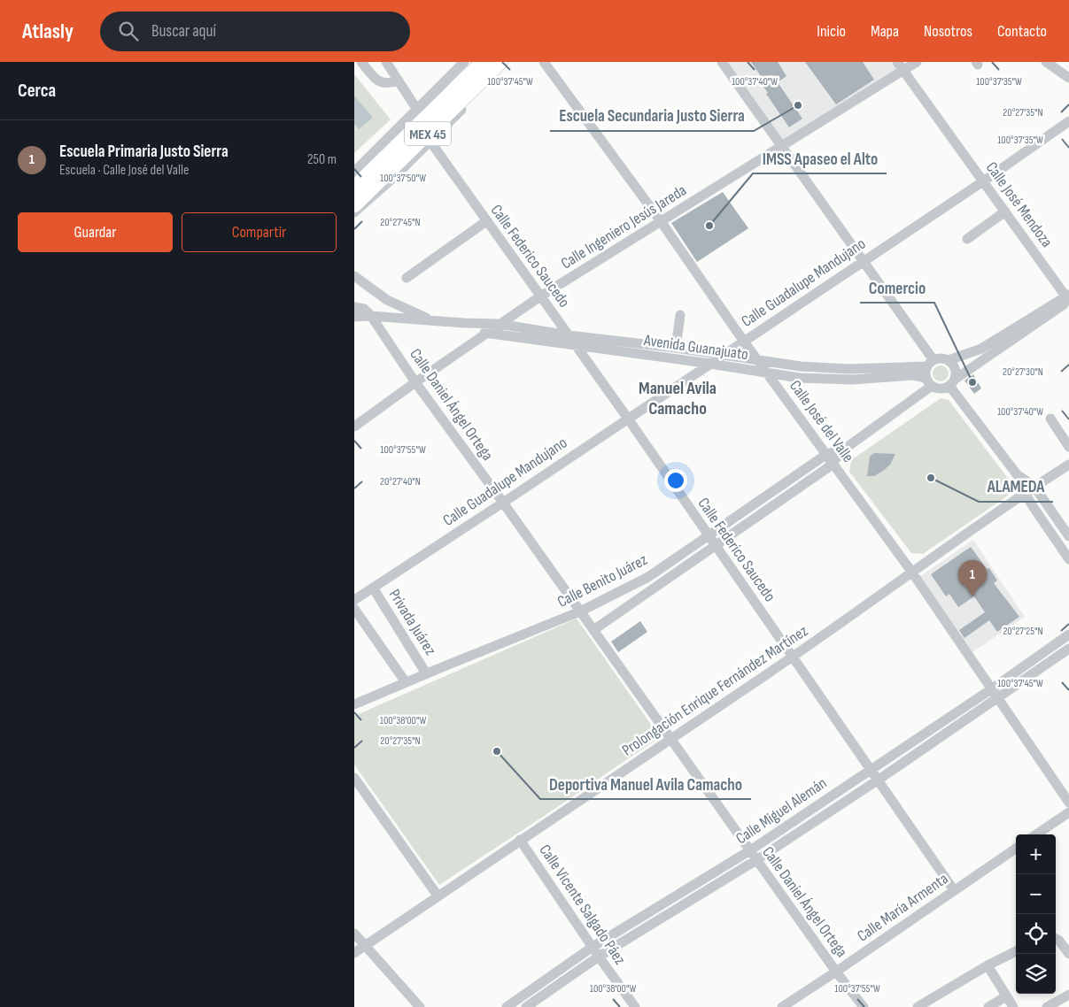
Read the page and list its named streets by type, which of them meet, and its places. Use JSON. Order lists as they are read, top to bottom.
{
  "streets": {
    "highway": ["MEX 45"],
    "street": [
      "Calle José Mendoza",
      "Calle Ingeniero Jesús Jareda",
      "Calle Federico Saucedo",
      "Calle Guadalupe Mandujano",
      "Avenida Guanajuato",
      "Calle Daniel Ángel Ortega",
      "Calle José del Valle",
      "Calle Benito Juárez",
      "Privada Juárez",
      "Prolongación Enrique Fernández Martínez",
      "Calle Miguel Alemán",
      "Calle Vicente Salgado Páez",
      "Calle María Armenta"
    ]
  },
  "crossings": [
    ["Calle José Mendoza", "Calle Ingeniero Jesús Jareda"],
    ["Calle José Mendoza", "Calle Guadalupe Mandujano"],
    ["Calle Ingeniero Jesús Jareda", "Calle Federico Saucedo"],
    ["Calle Ingeniero Jesús Jareda", "Avenida Guanajuato"],
    ["Calle Ingeniero Jesús Jareda", "Calle Daniel Ángel Ortega"],
    ["Calle Ingeniero Jesús Jareda", "Calle José del Valle"],
    ["Calle Federico Saucedo", "Calle Guadalupe Mandujano"],
    ["Calle Federico Saucedo", "Avenida Guanajuato"],
    ["Calle Federico Saucedo", "Calle Benito Juárez"],
    ["Calle Federico Saucedo", "Prolongación Enrique Fernández Martínez"],
    ["Calle Federico Saucedo", "Calle Miguel Alemán"],
    ["Calle Federico Saucedo", "Calle María Armenta"],
    ["Calle Guadalupe Mandujano", "Avenida Guanajuato"],
    ["Calle Guadalupe Mandujano", "Calle Daniel Ángel Ortega"],
    ["Calle Guadalupe Mandujano", "Calle José del Valle"],
    ["Calle Guadalupe Mandujano", "Privada Juárez"],
    ["Avenida Guanajuato", "Calle Daniel Ángel Ortega"],
    ["Avenida Guanajuato", "Calle José del Valle"],
    ["Avenida Guanajuato", "Calle Benito Juárez"],
    ["Calle Daniel Ángel Ortega", "Calle Benito Juárez"],
    ["Calle Daniel Ángel Ortega", "Prolongación Enrique Fernández Martínez"],
    ["Calle Daniel Ángel Ortega", "Calle Miguel Alemán"],
    ["Calle Daniel Ángel Ortega", "Calle María Armenta"],
    ["Calle José del Valle", "Calle Benito Juárez"],
    ["Calle José del Valle", "Prolongación Enrique Fernández Martínez"],
    ["Calle José del Valle", "Calle Miguel Alemán"],
    ["Calle Benito Juárez", "Privada Juárez"],
    ["Prolongación Enrique Fernández Martínez", "Calle Vicente Salgado Páez"],
    ["Calle Miguel Alemán", "Calle Vicente Salgado Páez"]
  ],
  "districts": ["Manuel Avila Camacho"],
  "places": [
    "Escuela Secundaria Justo Sierra",
    "IMSS Apaseo el Alto",
    "Comercio",
    "ALAMEDA",
    "Deportiva Manuel Avila Camacho"
  ],
  "page": {
    "header": "Atlasly",
    "search": "Buscar aquí",
    "nav": [
      "Inicio",
      "Mapa",
      "Nosotros",
      "Contacto"
    ],
    "heading": "Cerca",
    "list": [
      {
        "mark": "1",
        "name": "Escuela Primaria Justo Sierra",
        "note": "Escuela · Calle José del Valle",
        "value": "250 m"
      }
    ],
    "buttons": ["Guardar", "Compartir"],
    "pins": "1",
    "map_buttons": ["+", "−"]
  },
  "coordinates": [
    "100°37'40\"W",
    "100°37'35\"W",
    "100°37'45\"W",
    "20°27'35\"N",
    "100°37'50\"W",
    "20°27'45\"N",
    "20°27'30\"N",
    "100°37'55\"W",
    "20°27'40\"N",
    "20°27'25\"N",
    "100°38'00\"W"
  ]
}
